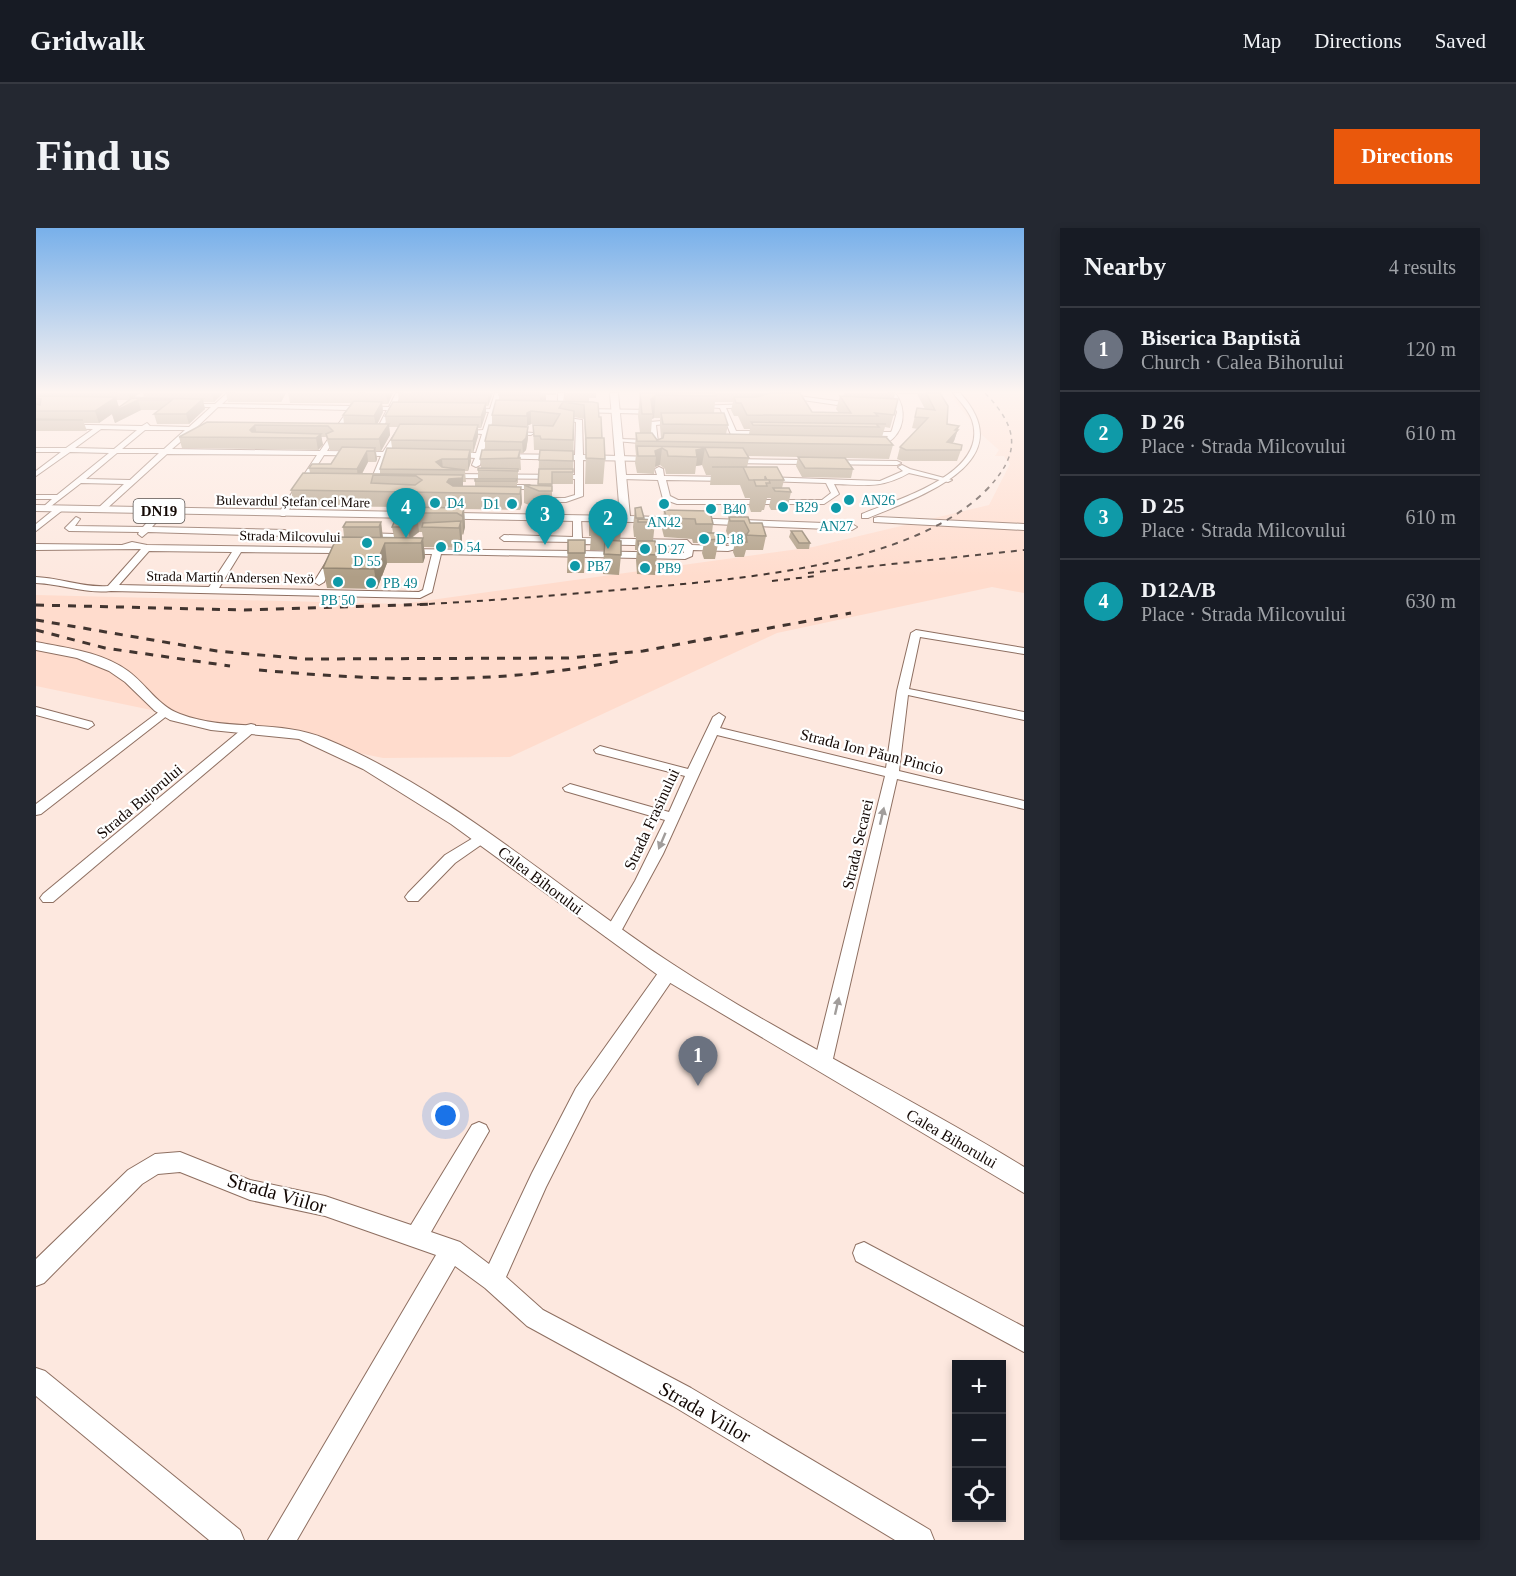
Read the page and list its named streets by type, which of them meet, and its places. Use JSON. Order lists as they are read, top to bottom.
{
  "streets": {
    "main road": ["Bulevardul Ștefan cel Mare", "DN19", "Calea Bihorului"],
    "street": [
      "Strada Milcovului",
      "Strada Martin Andersen Nexö",
      "Strada Ion Păun Pincio",
      "Strada Bujorului",
      "Strada Frasinului",
      "Strada Secarei",
      "Strada Viilor"
    ]
  },
  "crossings": [
    ["Bulevardul Ștefan cel Mare", "DN19"],
    ["Strada Ion Păun Pincio", "Strada Frasinului"],
    ["Strada Ion Păun Pincio", "Strada Secarei"],
    ["Strada Bujorului", "Calea Bihorului"],
    ["Strada Frasinului", "Calea Bihorului"],
    ["Strada Secarei", "Calea Bihorului"]
  ],
  "one_way": ["Strada Frasinului", "Strada Secarei"],
  "places": [
    "AN26",
    "D4",
    "D1",
    "AN42",
    "B29",
    "AN27",
    "B40",
    "D 18",
    "D 55",
    "D 54",
    "D 27",
    "PB7",
    "PB9",
    "PB 50",
    "PB 49"
  ],
  "page": {
    "header": "Gridwalk",
    "nav": ["Map", "Directions", "Saved"],
    "buttons": "Directions",
    "title": "Find us",
    "heading": ["Nearby", "4 results"],
    "list": [
      {
        "mark": "1",
        "name": "Biserica Baptistă",
        "note": "Church · Calea Bihorului",
        "value": "120 m"
      },
      {
        "mark": "2",
        "name": "D 26",
        "note": "Place · Strada Milcovului",
        "value": "610 m"
      },
      {
        "mark": "3",
        "name": "D 25",
        "note": "Place · Strada Milcovului",
        "value": "610 m"
      },
      {
        "mark": "4",
        "name": "D12A/B",
        "note": "Place · Strada Milcovului",
        "value": "630 m"
      }
    ],
    "pins": [
      "4",
      "3",
      "2",
      "1"
    ],
    "map_buttons": ["+", "−"]
  }
}
